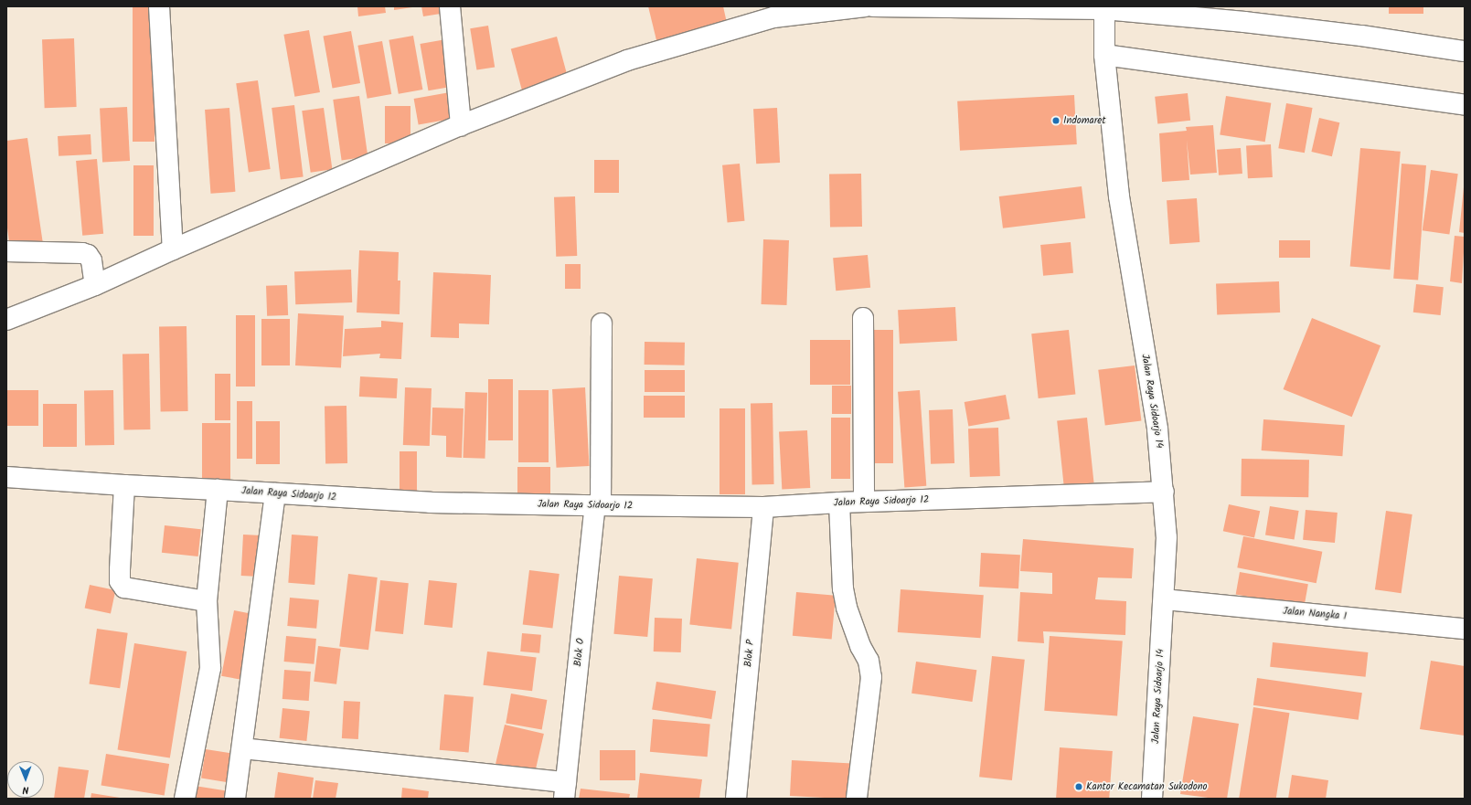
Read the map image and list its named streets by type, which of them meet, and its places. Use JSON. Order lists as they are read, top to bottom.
{
  "streets": {
    "street": [
      "Jalan Raya Sidoarjo 14",
      "Jalan Raya Sidoarjo 12",
      "Jalan Nangka 1",
      "Blok O",
      "Blok P"
    ]
  },
  "crossings": [
    ["Jalan Raya Sidoarjo 14", "Jalan Raya Sidoarjo 12"],
    ["Jalan Raya Sidoarjo 14", "Jalan Nangka 1"],
    ["Jalan Raya Sidoarjo 12", "Blok O"],
    ["Jalan Raya Sidoarjo 12", "Blok P"]
  ],
  "places": ["Indomaret", "Kantor Kecamatan Sukodono"],
  "north": "bottom"
}
